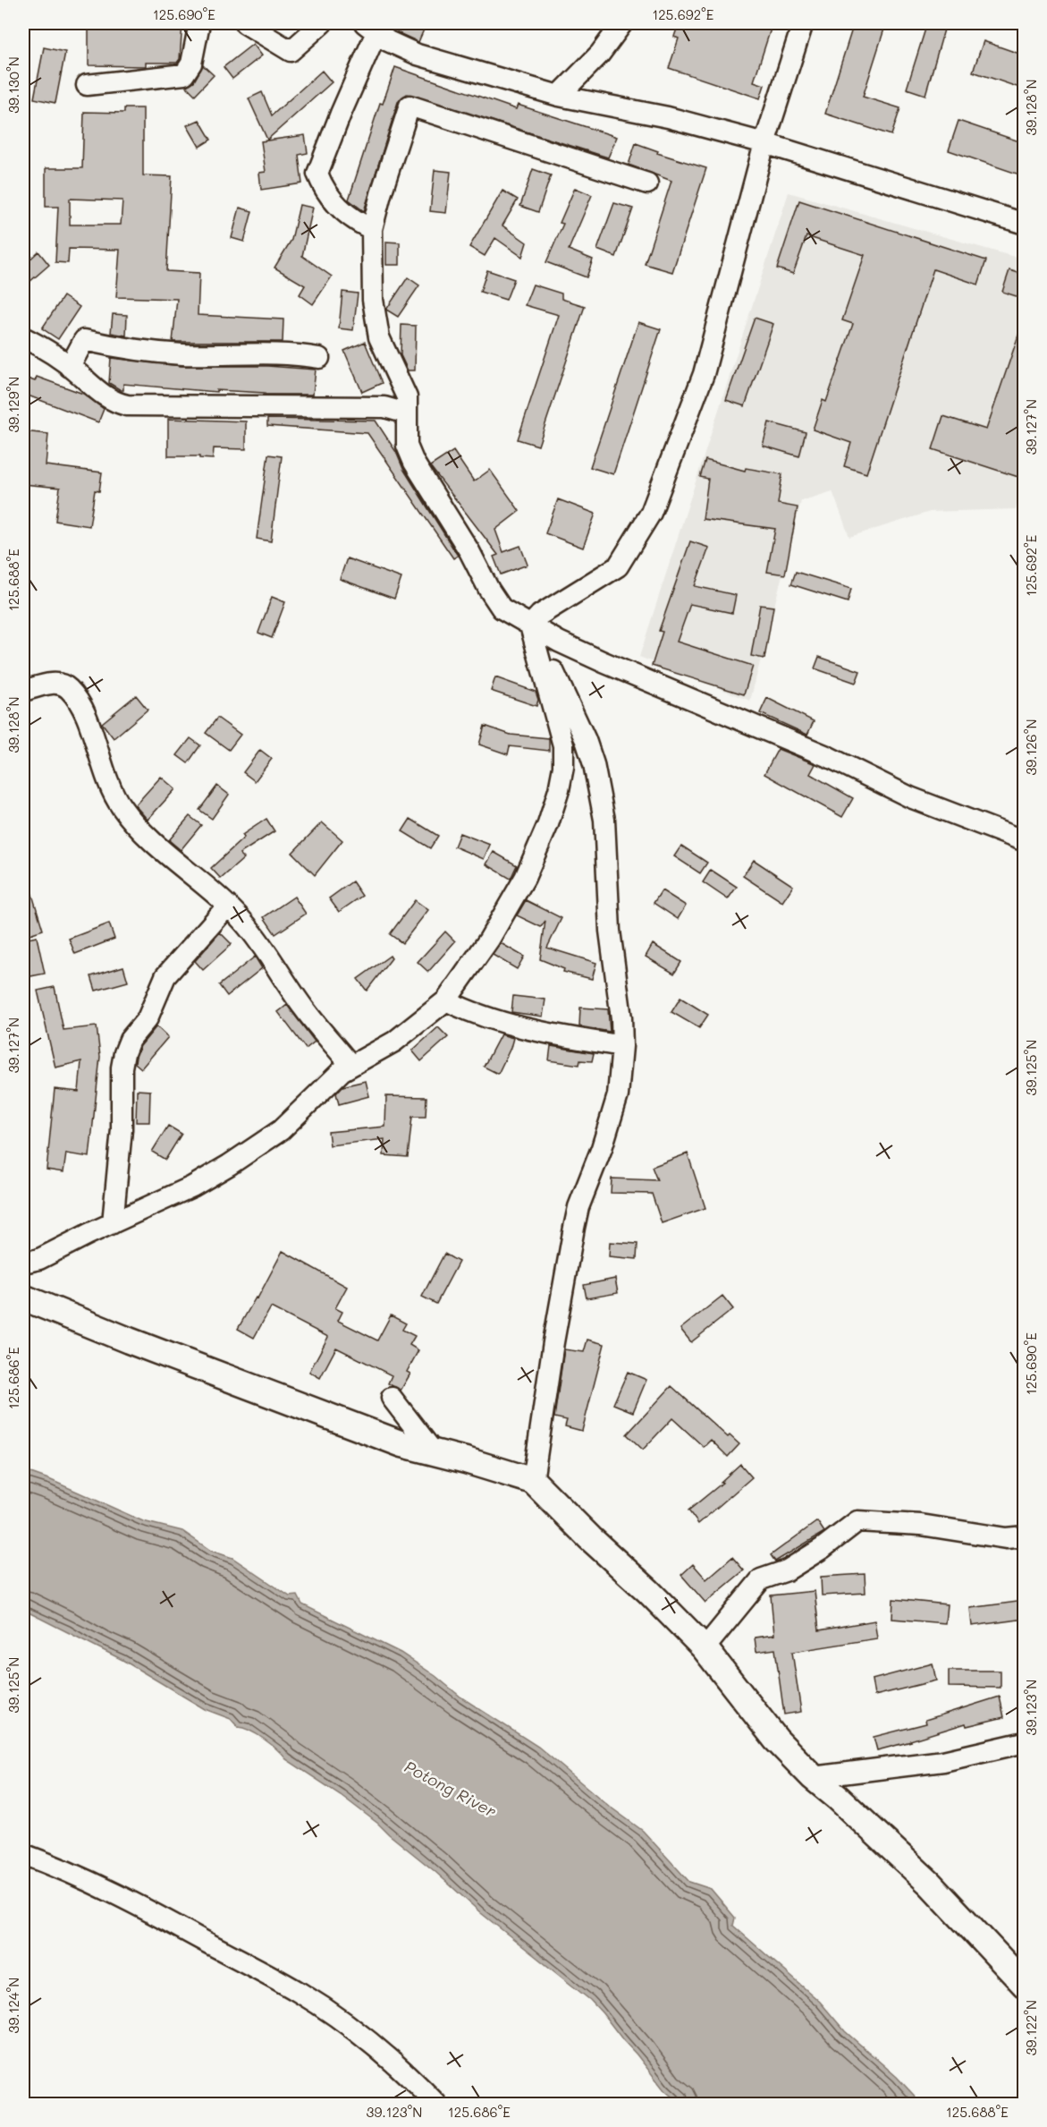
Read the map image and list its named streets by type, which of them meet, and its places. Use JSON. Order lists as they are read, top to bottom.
{
  "water": ["Potong River"],
  "coordinates": [
    "125.690°E",
    "125.692°E",
    "39.130°N",
    "39.128°N",
    "39.129°N",
    "39.127°N",
    "125.688°E",
    "39.126°N",
    "39.125°N",
    "125.686°E",
    "39.123°N",
    "39.124°N",
    "39.122°N"
  ]
}
